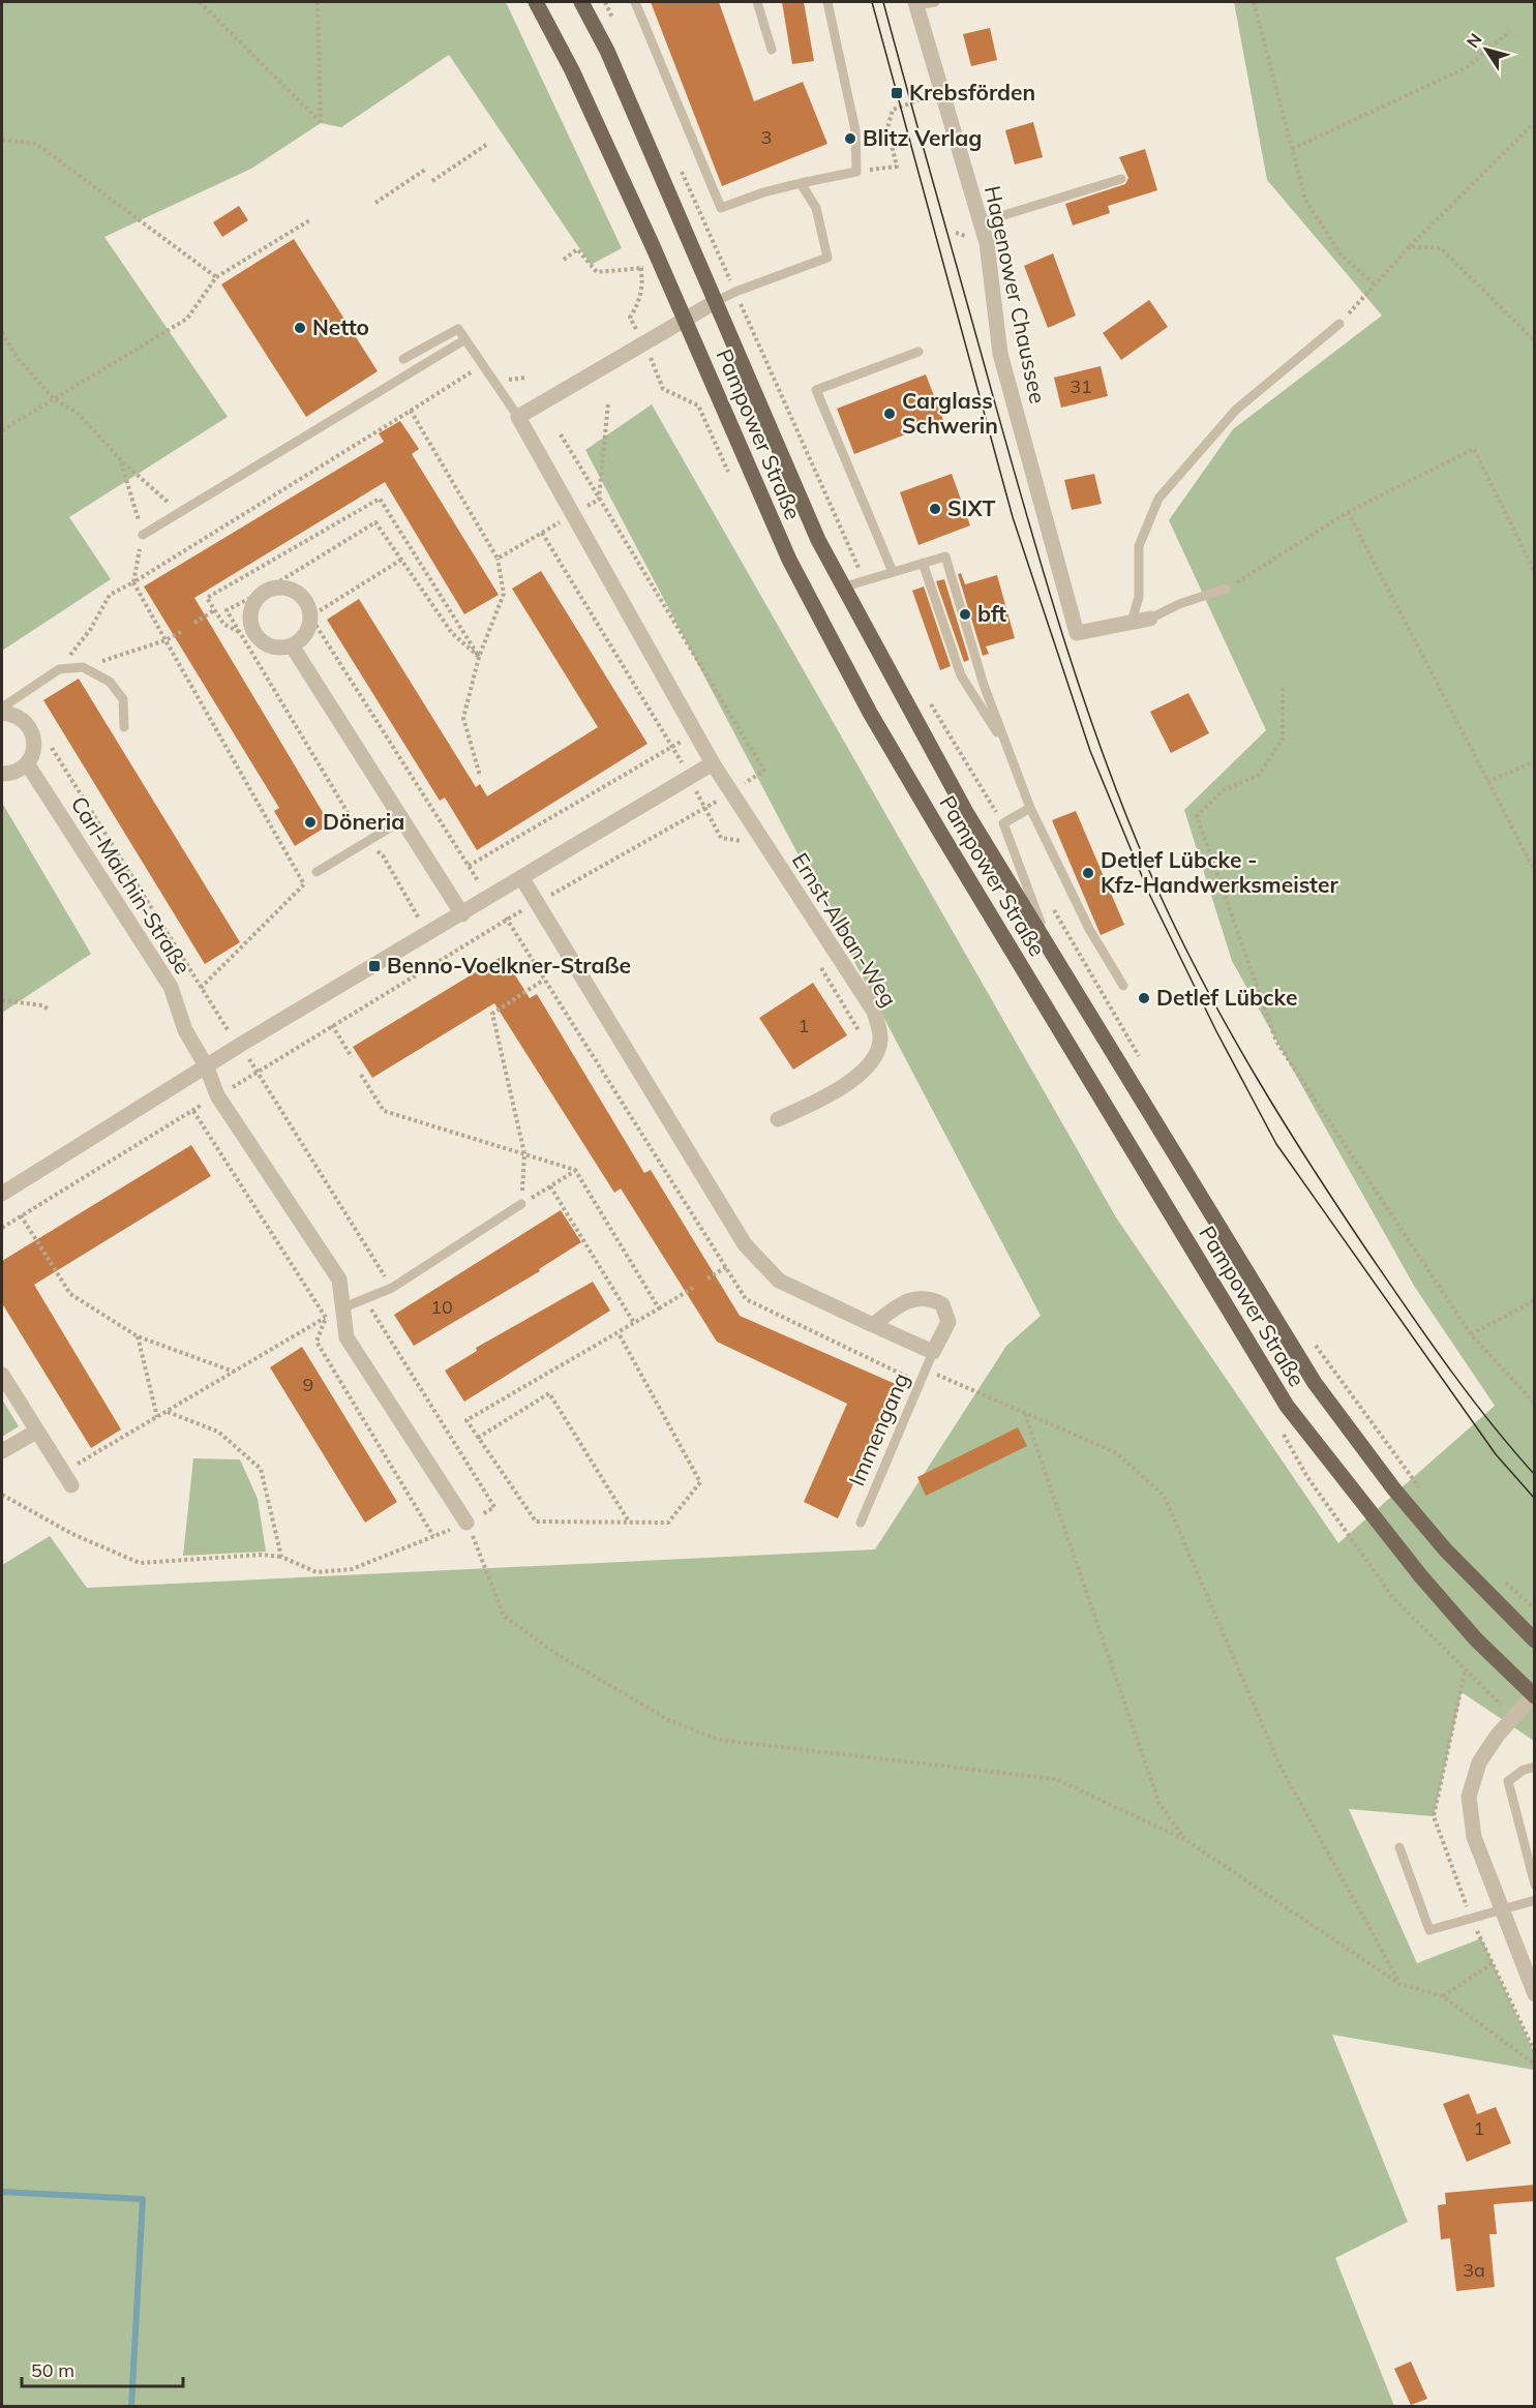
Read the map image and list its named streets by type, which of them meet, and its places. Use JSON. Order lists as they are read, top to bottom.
{
  "streets": {
    "main road": ["Pampower Straße"],
    "street": ["Hagenower Chaussee", "Carl-Malchin-Straße", "Ernst-Alban-Weg"],
    "lane": ["Immengang"]
  },
  "places": {
    "transit": ["Krebsförden", "Benno-Voelkner-Straße"],
    "other": [
      "Blitz Verlag",
      "Netto",
      "Carglass Schwerin",
      "SIXT",
      "bft",
      "Döneria",
      "Detlef Lübcke - Kfz-Handwerksmeister",
      "Detlef Lübcke"
    ]
  },
  "house_numbers": [
    "3",
    "31",
    "1",
    "10",
    "9",
    "1",
    "3a"
  ],
  "scale_bar": "50 m",
  "north": "top left"
}
